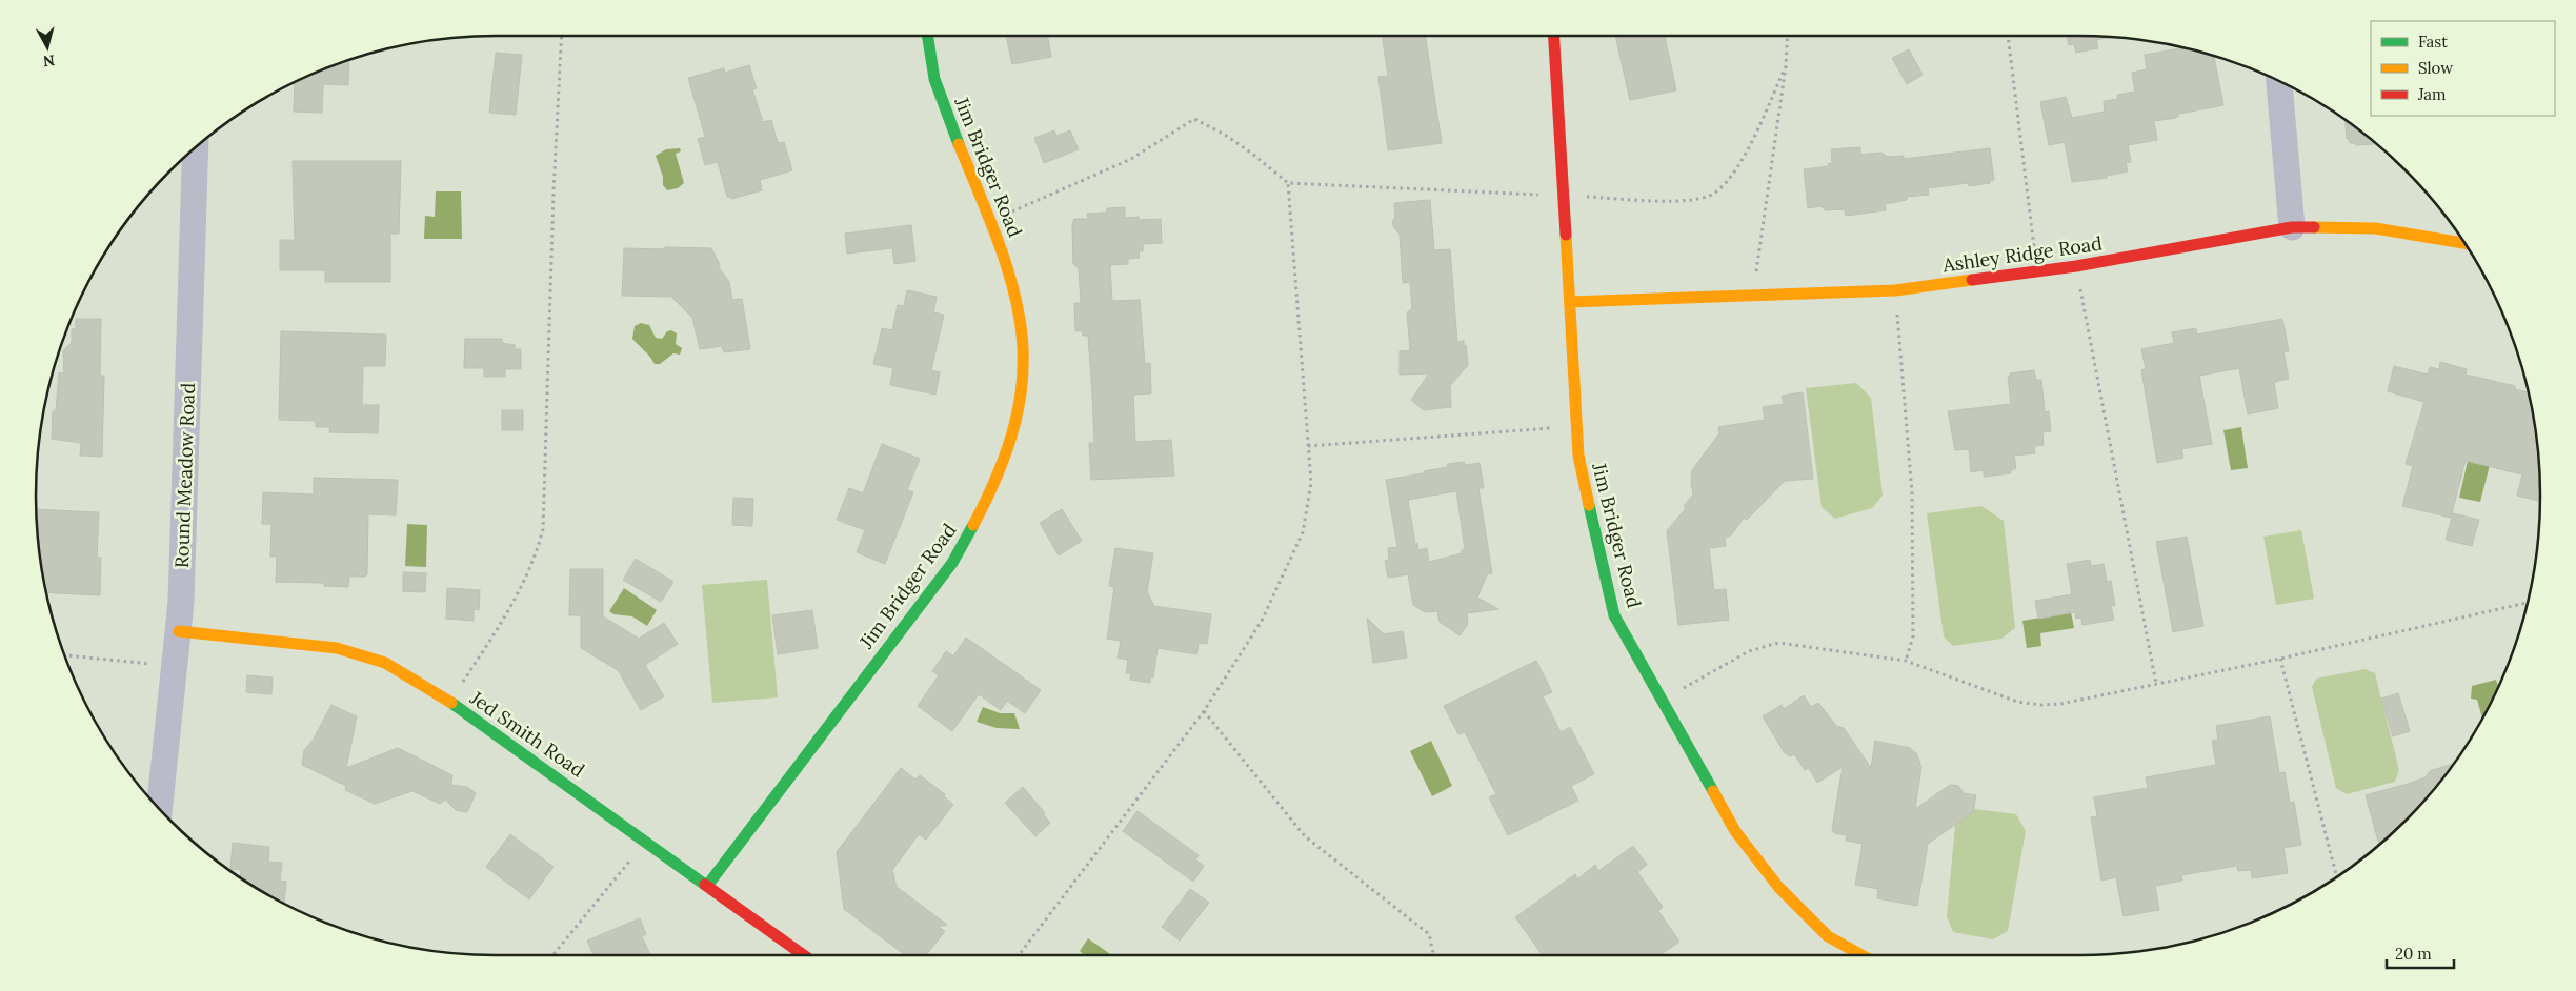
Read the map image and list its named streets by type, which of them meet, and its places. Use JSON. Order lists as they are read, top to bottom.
{
  "streets": {
    "street": [
      "Jim Bridger Road",
      "Ashley Ridge Road",
      "Round Meadow Road",
      "Jed Smith Road"
    ]
  },
  "crossings": [
    ["Jim Bridger Road", "Ashley Ridge Road"],
    ["Jim Bridger Road", "Jed Smith Road"],
    ["Round Meadow Road", "Jed Smith Road"]
  ],
  "legend": ["Fast", "Slow", "Jam"],
  "scale_bar": "20 m",
  "north": "bottom"
}
